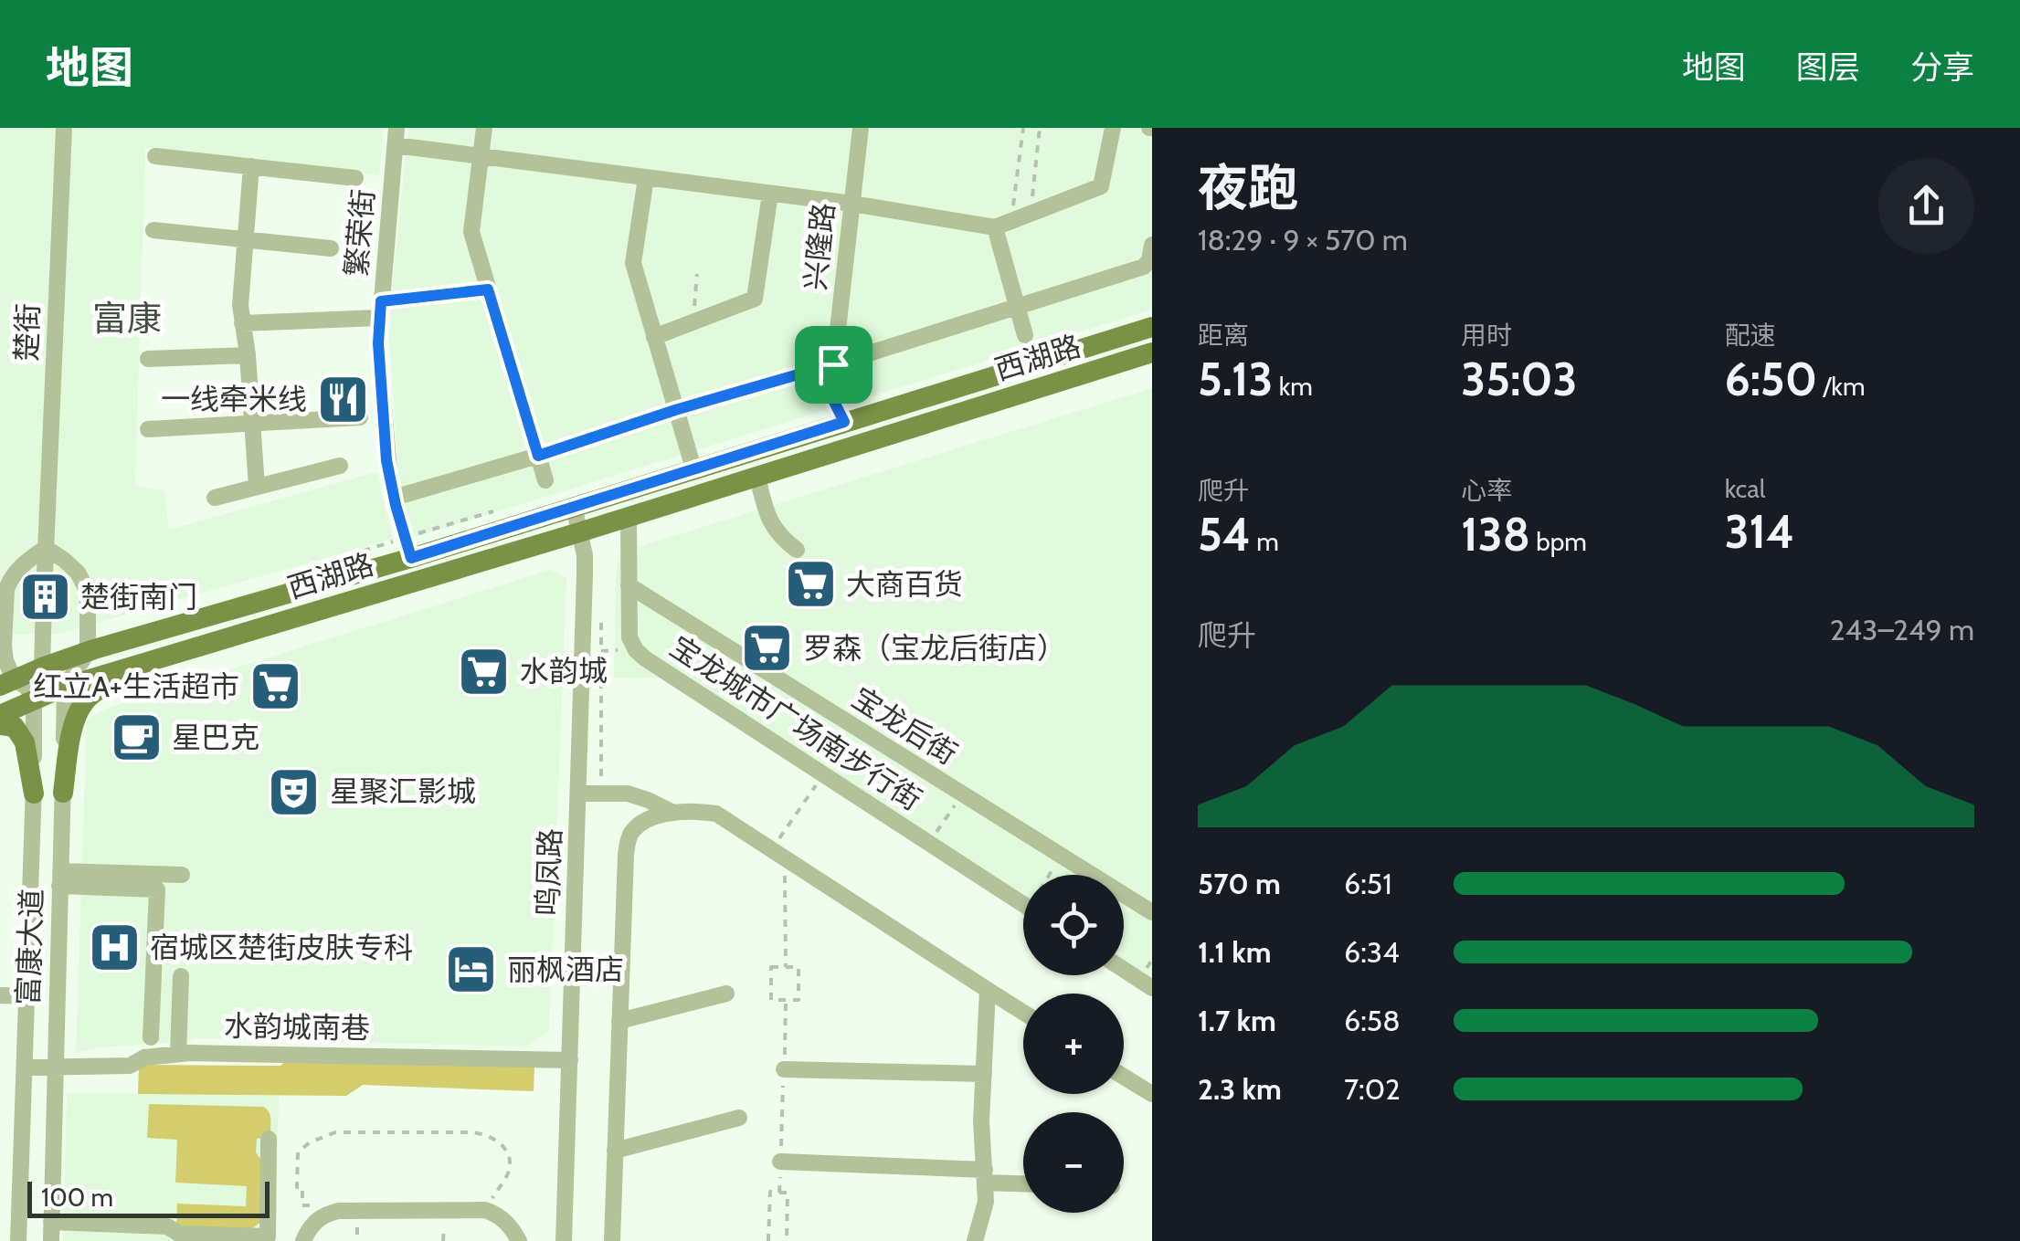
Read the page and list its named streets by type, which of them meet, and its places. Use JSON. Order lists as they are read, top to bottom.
{
  "streets": {
    "main road": ["西湖路"],
    "street": [
      "繁荣街",
      "兴隆路",
      "楚街",
      "宝龙城市广场南步行街",
      "宝龙后街",
      "鸣凤路",
      "富康大道",
      "水韵城南巷"
    ]
  },
  "crossings": [
    ["繁荣街", "西湖路"],
    ["兴隆路", "西湖路"],
    ["楚街", "西湖路"],
    ["西湖路", "宝龙城市广场南步行街"],
    ["西湖路", "鸣凤路"],
    ["西湖路", "富康大道"],
    ["宝龙城市广场南步行街", "宝龙后街"],
    ["鸣凤路", "水韵城南巷"],
    ["富康大道", "水韵城南巷"]
  ],
  "districts": ["富康"],
  "places": {
    "restaurant": ["一线牵米线"],
    "supermarket": [
      "大商百货",
      "罗森（宝龙后街店）",
      "水韵城",
      "红立A+生活超市"
    ],
    "building": ["楚街南门"],
    "cafe": ["星巴克"],
    "theatre": ["星聚汇影城"],
    "hospital": ["宿城区楚街皮肤专科"],
    "hotel": ["丽枫酒店"]
  },
  "scale_bar": "100 m",
  "page": {
    "header": "地图",
    "nav": ["地图", "图层", "分享"],
    "heading": ["夜跑", "18:29 · 9 × 570 m"],
    "stats": [
      ["距离", "5.13 km"],
      ["用时", "35:03"],
      ["配速", "6:50 /km"],
      ["爬升", "54 m"],
      ["心率", "138 bpm"],
      ["kcal", "314"]
    ],
    "chart": ["爬升", "243–249 m"],
    "list": [
      {
        "name": "570 m",
        "note": "6:51"
      },
      {
        "name": "1.1 km",
        "note": "6:34"
      },
      {
        "name": "1.7 km",
        "note": "6:58"
      },
      {
        "name": "2.3 km",
        "note": "7:02"
      }
    ],
    "map_buttons": ["+", "−"],
    "scale": "100 m"
  }
}
